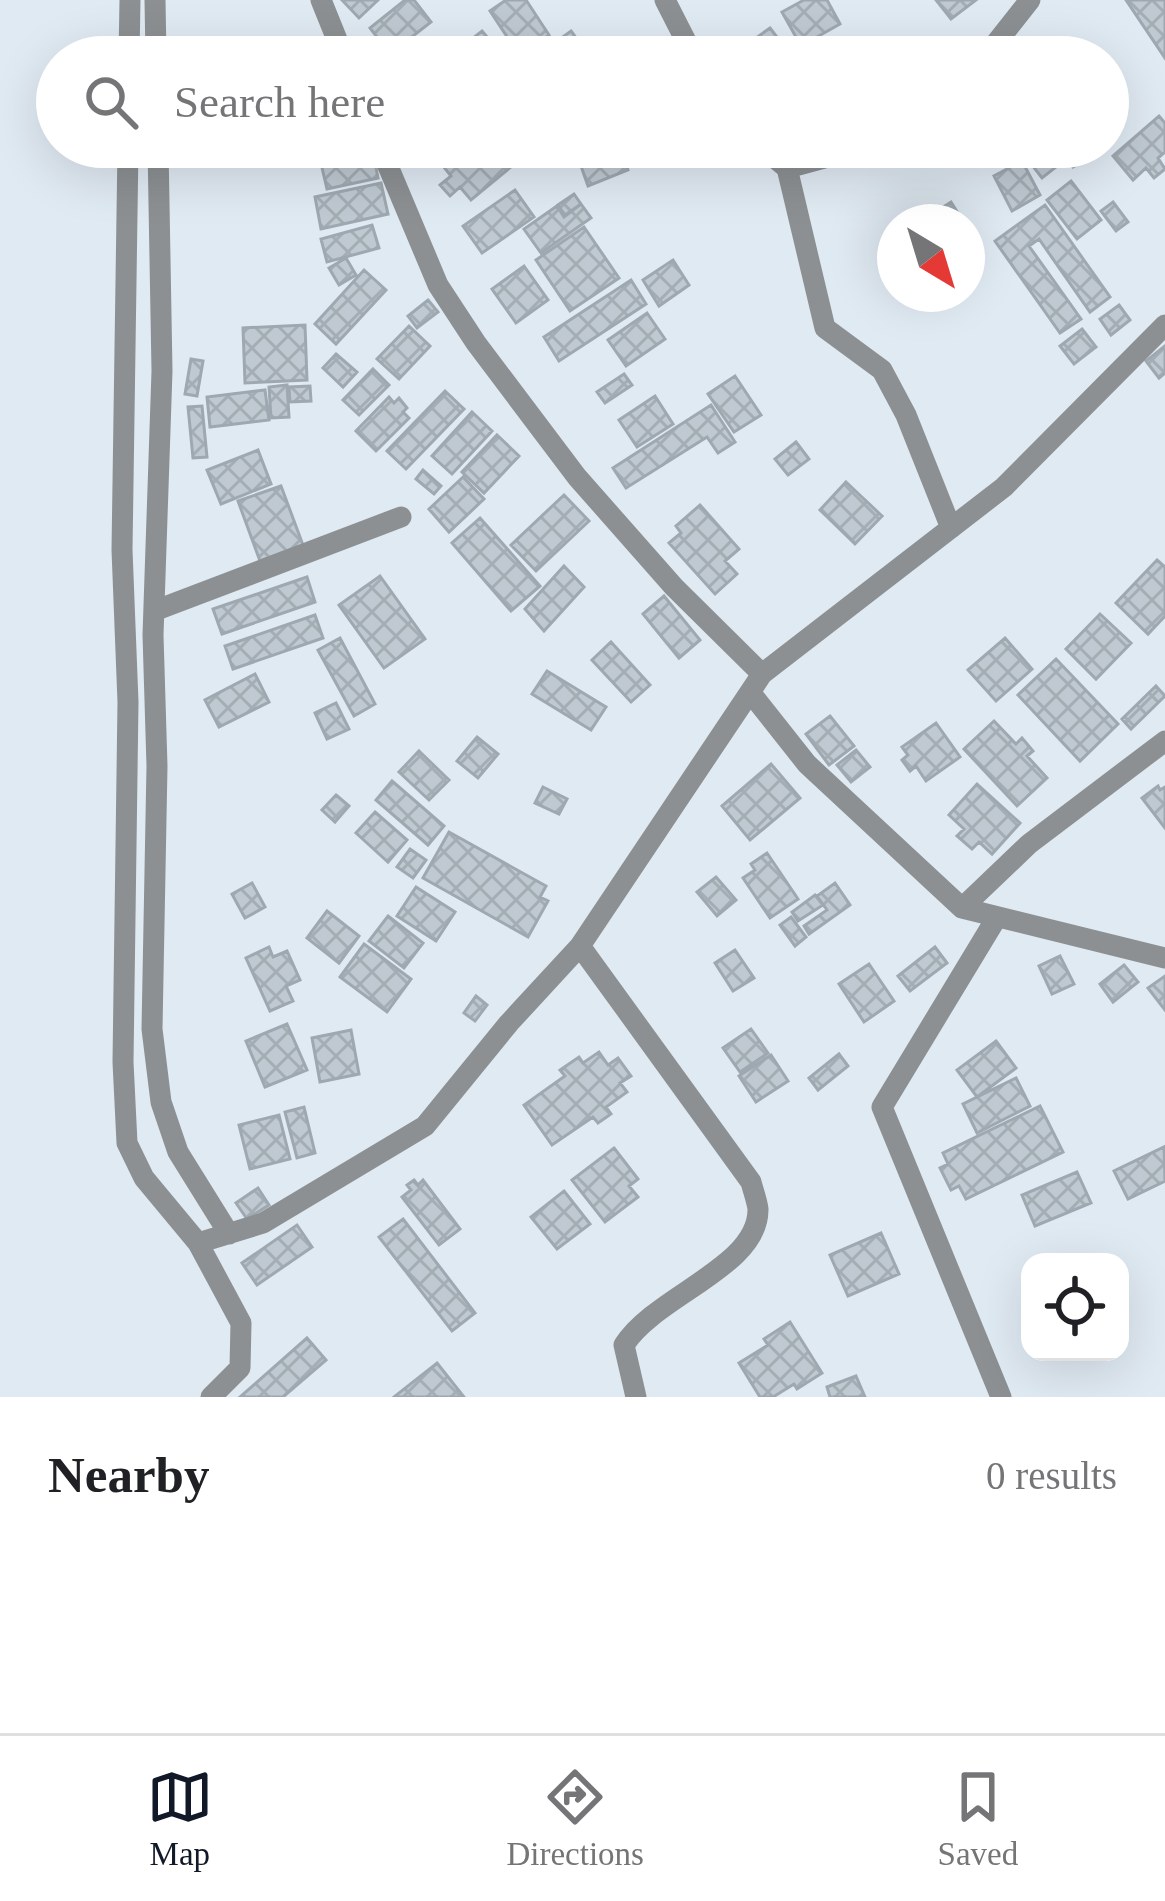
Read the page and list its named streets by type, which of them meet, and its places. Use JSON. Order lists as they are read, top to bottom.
{
  "north": "bottom right",
  "page": {
    "search": "Search here",
    "heading": ["Nearby", "0 results"],
    "nav": ["Map", "Directions", "Saved"]
  }
}
